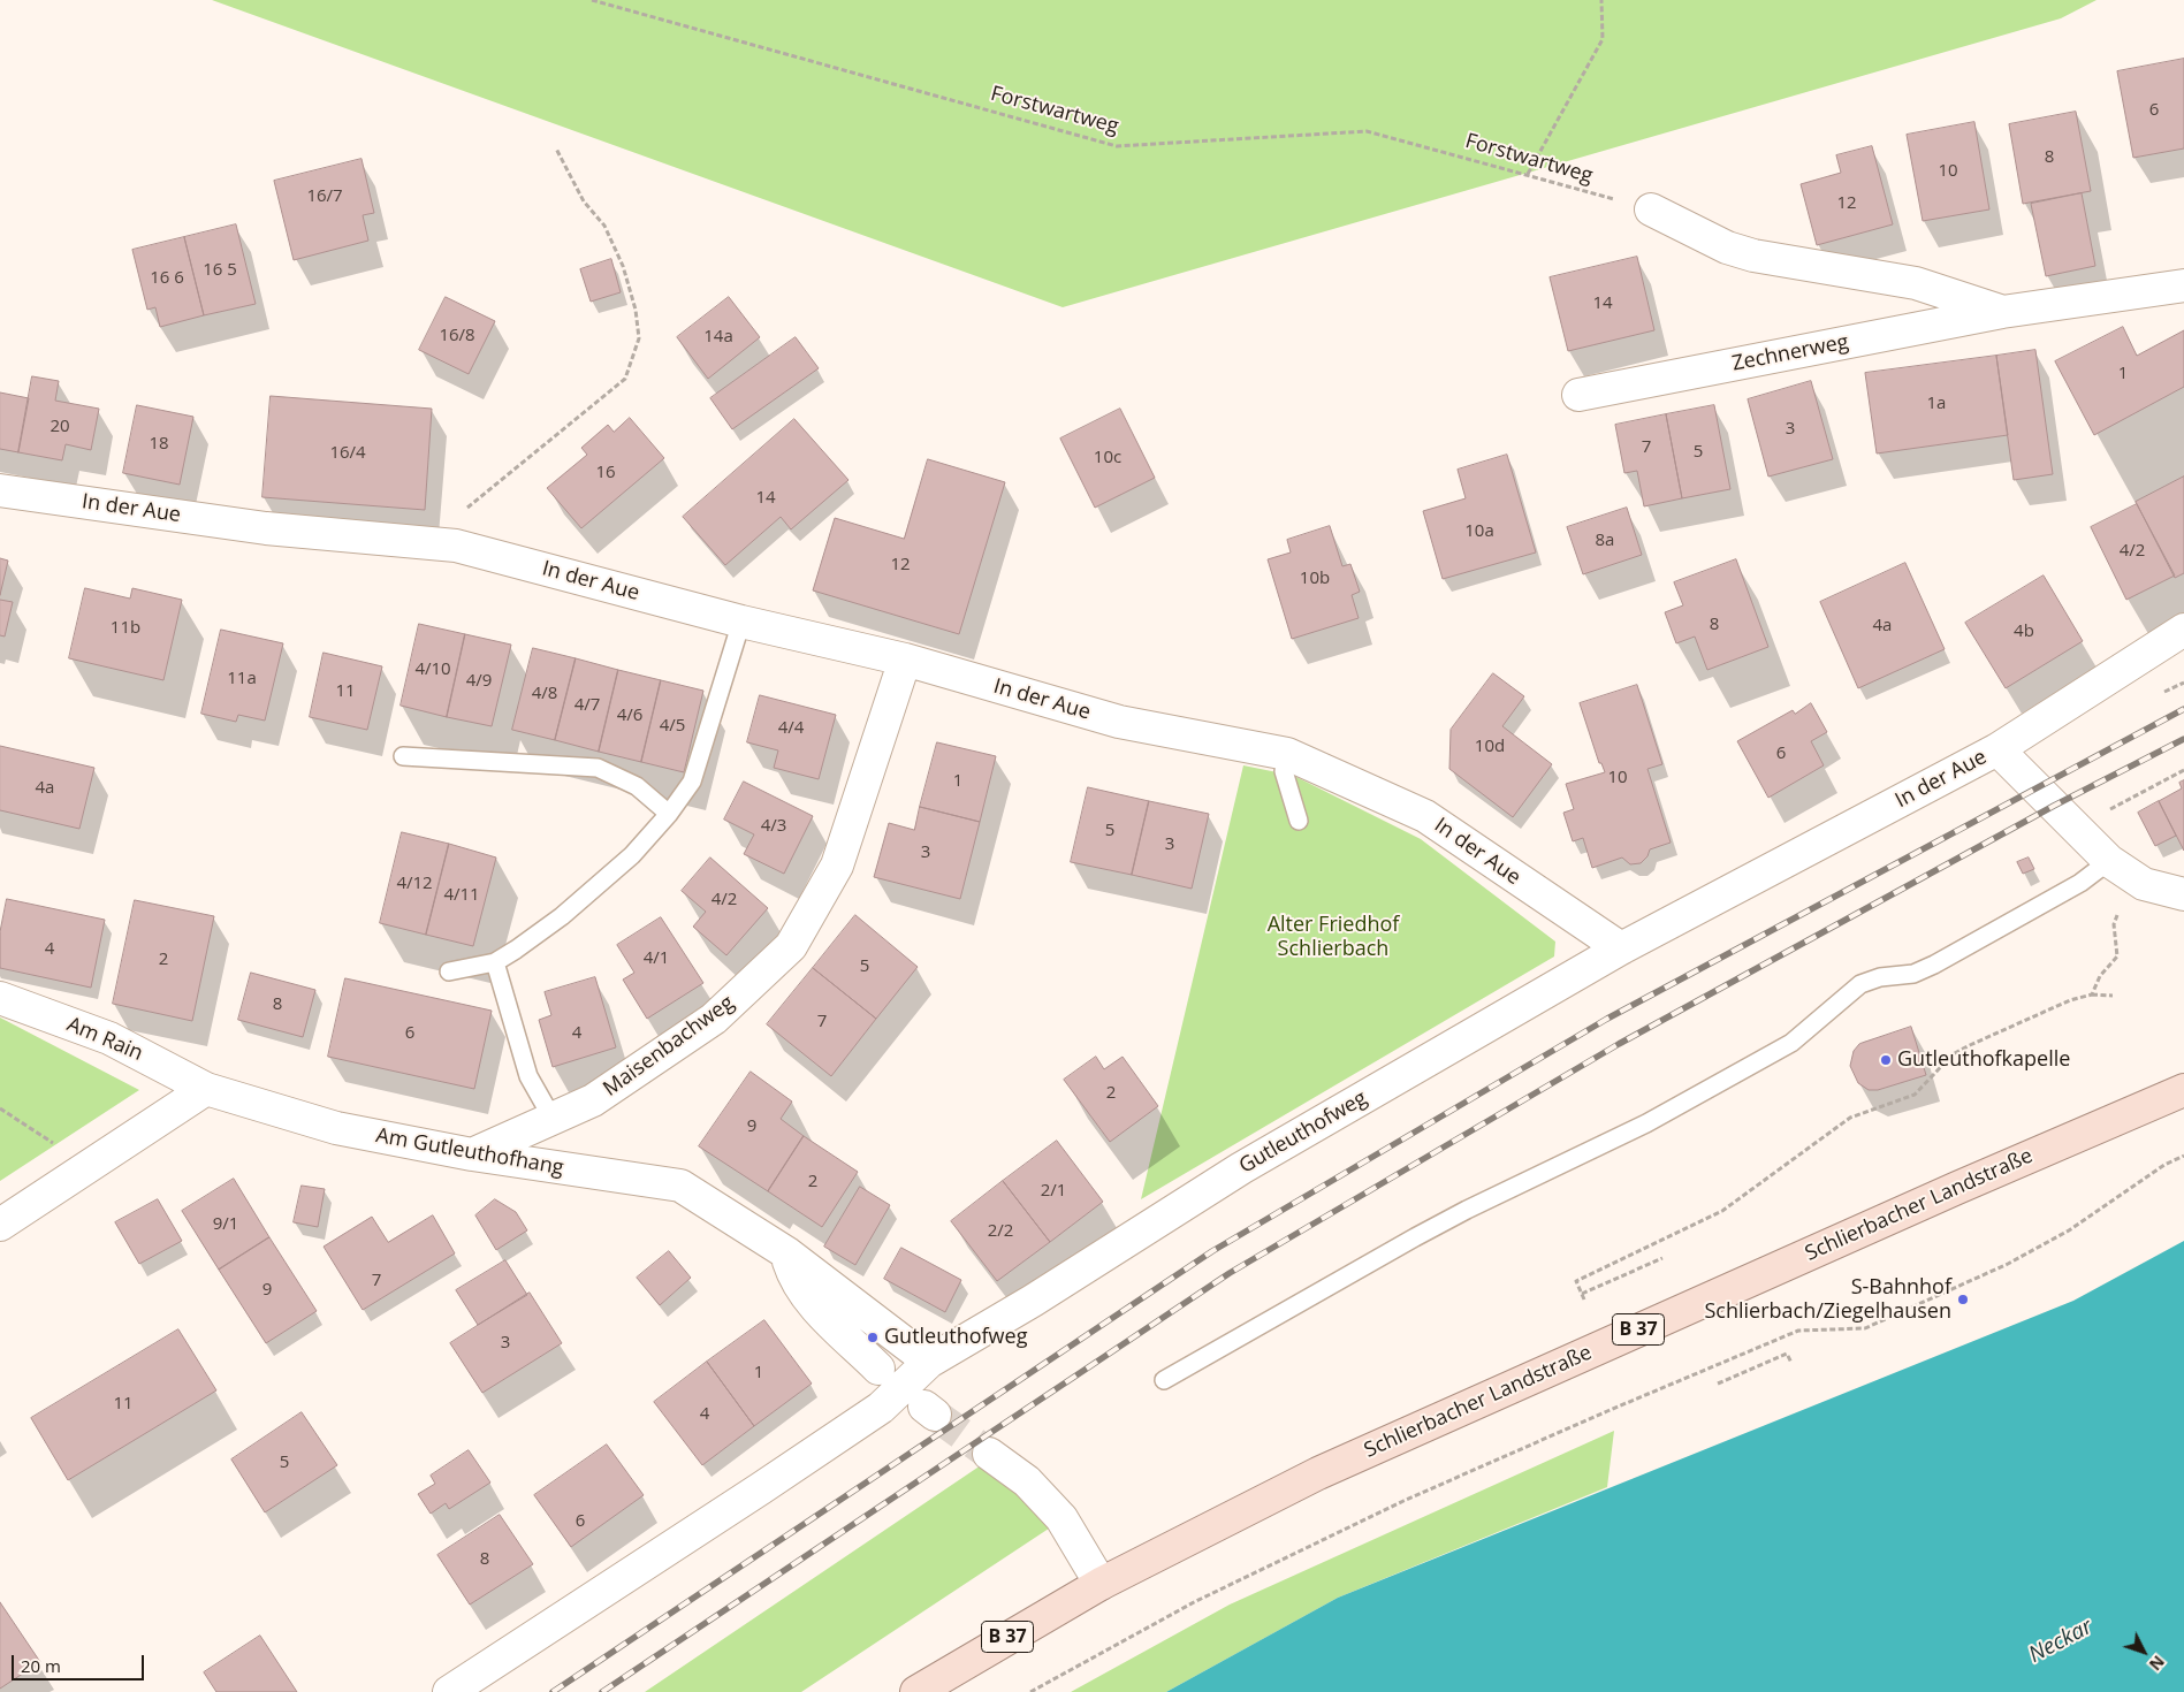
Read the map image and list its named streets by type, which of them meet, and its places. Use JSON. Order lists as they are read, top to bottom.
{
  "streets": {
    "main road": ["Schlierbacher Landstraße", "B 37"],
    "street": [
      "Zechnerweg",
      "In der Aue",
      "Am Rain",
      "Maisenbachweg",
      "Gutleuthofweg",
      "Am Gutleuthofhang"
    ],
    "path": ["Forstwartweg"]
  },
  "crossings": [
    ["Forstwartweg", "Zechnerweg"],
    ["In der Aue", "Maisenbachweg"],
    ["In der Aue", "Gutleuthofweg"],
    ["Am Rain", "Am Gutleuthofhang"],
    ["Maisenbachweg", "Am Gutleuthofhang"],
    ["Gutleuthofweg", "Am Gutleuthofhang"]
  ],
  "water": ["Neckar"],
  "parks": ["Alter Friedhof Schlierbach"],
  "places": ["Gutleuthofkapelle", "S-Bahnhof Schlierbach/Ziegelhausen", "Gutleuthofweg"],
  "house_numbers": [
    "6",
    "8",
    "10",
    "16/7",
    "12",
    "16 5",
    "16 6",
    "14",
    "16/8",
    "14a",
    "1",
    "1a",
    "20",
    "3",
    "18",
    "7",
    "5",
    "16/4",
    "10c",
    "16",
    "14",
    "10a",
    "8a",
    "4/2",
    "12",
    "10b",
    "8",
    "4a",
    "11b",
    "4b",
    "4/10",
    "11a",
    "4/9",
    "11",
    "4/8",
    "4/7",
    "4/6",
    "4/5",
    "4/4",
    "10d",
    "6",
    "10",
    "1",
    "4a",
    "4/3",
    "5",
    "3",
    "3",
    "4/12",
    "4/11",
    "4/2",
    "4",
    "4/1",
    "2",
    "5",
    "8",
    "7",
    "6",
    "4",
    "2",
    "9",
    "2",
    "2/1",
    "9/1",
    "2/2",
    "7",
    "9",
    "3",
    "1",
    "11",
    "4",
    "5",
    "6",
    "8"
  ],
  "scale_bar": "20 m",
  "north": "bottom right"
}
